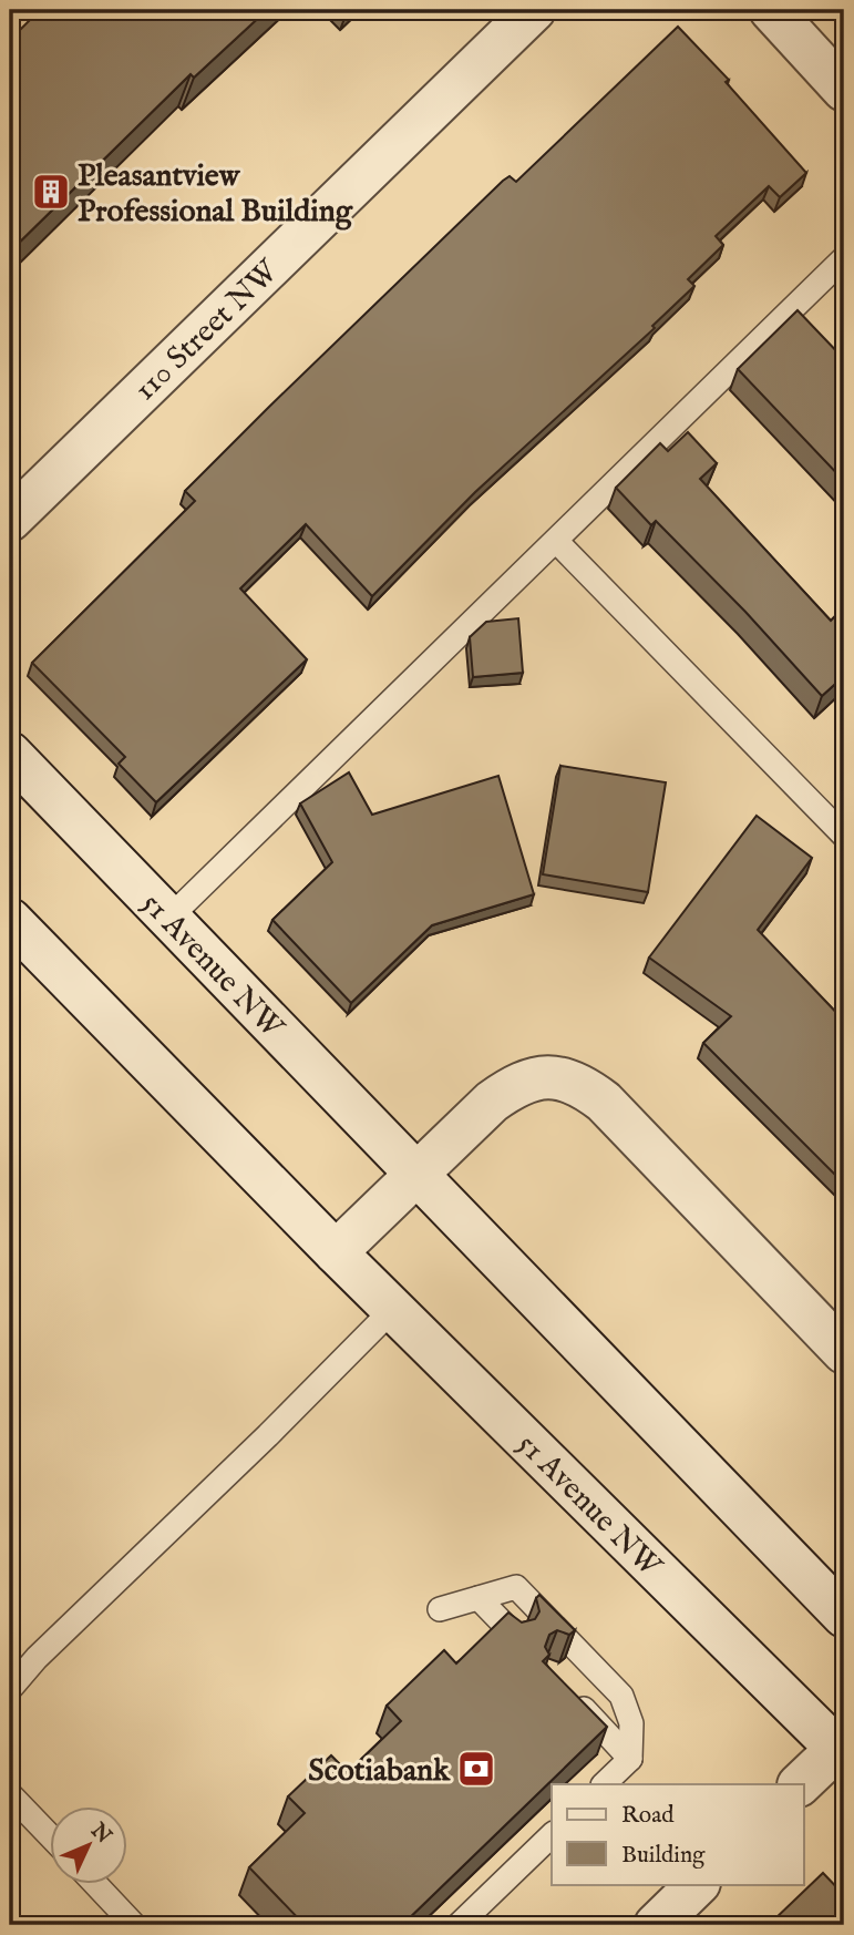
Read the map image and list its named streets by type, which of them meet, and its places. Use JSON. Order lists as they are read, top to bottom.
{
  "streets": {
    "main road": ["110 Street NW", "51 Avenue NW"]
  },
  "places": {
    "building": ["Pleasantview Professional Building"],
    "bank": ["Scotiabank"]
  },
  "legend": ["Road", "Building"],
  "north": "top right"
}
